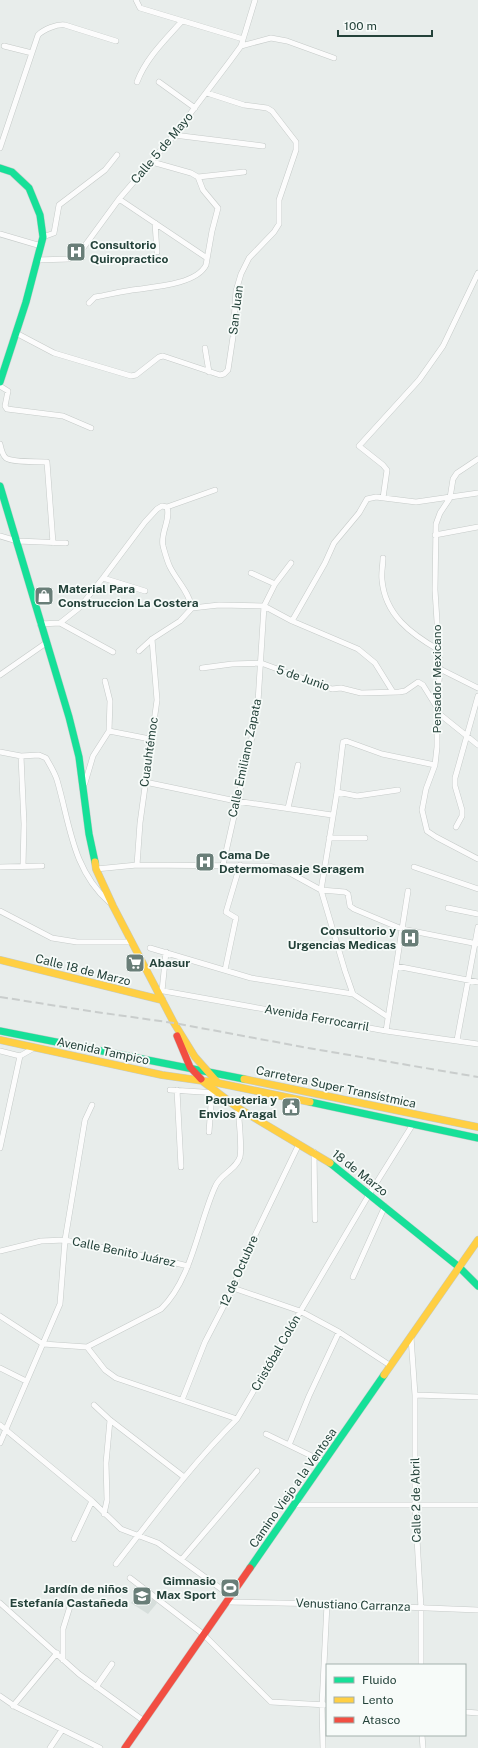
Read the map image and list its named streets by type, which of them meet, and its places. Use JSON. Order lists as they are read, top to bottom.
{
  "streets": {
    "main road": [
      "Calle 18 de Marzo",
      "Avenida Tampico",
      "Carretera Super Transístmica",
      "18 de Marzo",
      "Camino Viejo a la Ventosa"
    ],
    "street": [
      "Calle 5 de Mayo",
      "San Juan",
      "5 de Junio",
      "Pensador Mexicano",
      "Cuauhtémoc",
      "Calle Emiliano Zapata",
      "Avenida Ferrocarril",
      "Calle Benito Juárez",
      "12 de Octubre",
      "Cristóbal Colón",
      "Calle 2 de Abril",
      "Venustiano Carranza"
    ]
  },
  "crossings": [
    ["Calle 5 de Mayo", "San Juan"],
    ["5 de Junio", "Pensador Mexicano"],
    ["5 de Junio", "Calle Emiliano Zapata"],
    ["Avenida Tampico", "Carretera Super Transístmica"],
    ["Avenida Tampico", "18 de Marzo"],
    ["Carretera Super Transístmica", "18 de Marzo"],
    ["Carretera Super Transístmica", "Cristóbal Colón"],
    ["18 de Marzo", "12 de Octubre"],
    ["18 de Marzo", "Cristóbal Colón"],
    ["18 de Marzo", "Camino Viejo a la Ventosa"],
    ["Camino Viejo a la Ventosa", "Calle 2 de Abril"],
    ["Camino Viejo a la Ventosa", "Venustiano Carranza"],
    ["Calle 2 de Abril", "Venustiano Carranza"]
  ],
  "places": {
    "hospital": ["Consultorio Quiropractico", "Cama De Determomasaje Seragem", "Consultorio y Urgencias Medicas"],
    "shop": ["Material Para Construccion La Costera"],
    "supermarket": ["Abasur"],
    "public building": ["Paqueteria y Envios Aragal"],
    "sports": ["Gimnasio Max Sport"],
    "school or university": ["Jardín de niños Estefanía Castañeda"]
  },
  "legend": ["Fluido", "Lento", "Atasco"],
  "scale_bar": "100 m"
}
